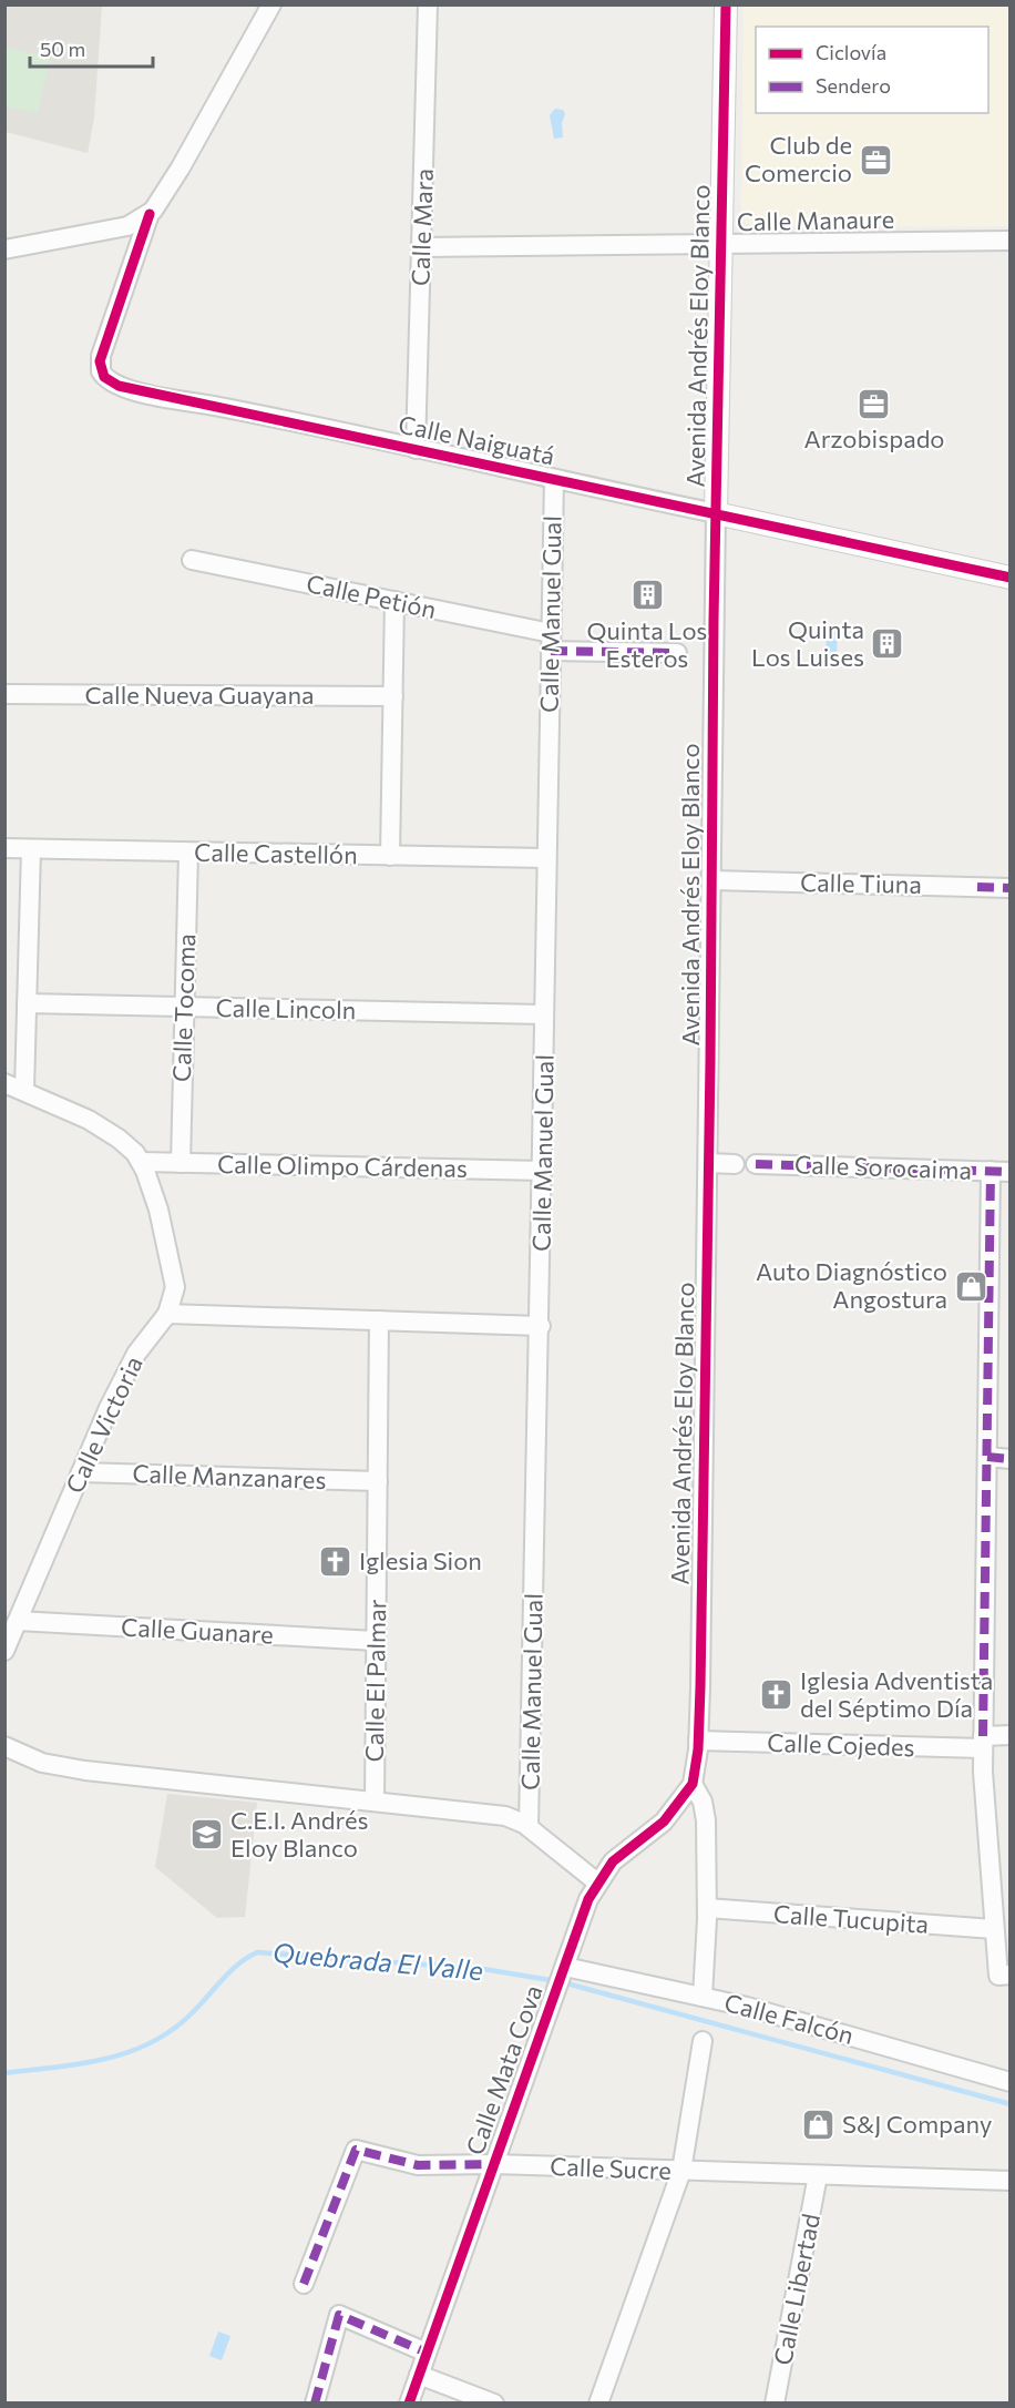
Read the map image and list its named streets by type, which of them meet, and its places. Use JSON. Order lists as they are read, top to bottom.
{
  "streets": {
    "street": [
      "Calle Manaure",
      "Calle Mara",
      "Avenida Andrés Eloy Blanco",
      "Calle Naiguatá",
      "Calle Petión",
      "Calle Manuel Gual",
      "Calle Nueva Guayana",
      "Calle Castellón",
      "Calle Tiuna",
      "Calle Tocoma",
      "Calle Lincoln",
      "Calle Olimpo Cárdenas",
      "Calle Sorocaima",
      "Calle Victoria",
      "Calle Manzanares",
      "Calle Guanare",
      "Calle El Palmar",
      "Calle Cojedes",
      "Calle Tucupita",
      "Calle Falcón",
      "Calle Mata Cova",
      "Calle Sucre",
      "Calle Libertad"
    ]
  },
  "crossings": [
    ["Calle Manaure", "Calle Mara"],
    ["Calle Manaure", "Avenida Andrés Eloy Blanco"],
    ["Calle Mara", "Calle Naiguatá"],
    ["Avenida Andrés Eloy Blanco", "Calle Naiguatá"],
    ["Avenida Andrés Eloy Blanco", "Calle Tiuna"],
    ["Avenida Andrés Eloy Blanco", "Calle Cojedes"],
    ["Avenida Andrés Eloy Blanco", "Calle Mata Cova"],
    ["Calle Naiguatá", "Calle Manuel Gual"],
    ["Calle Petión", "Calle Manuel Gual"],
    ["Calle Manuel Gual", "Calle Castellón"],
    ["Calle Manuel Gual", "Calle Lincoln"],
    ["Calle Manuel Gual", "Calle Olimpo Cárdenas"],
    ["Calle Castellón", "Calle Tocoma"],
    ["Calle Tocoma", "Calle Lincoln"],
    ["Calle Tocoma", "Calle Olimpo Cárdenas"],
    ["Calle Olimpo Cárdenas", "Calle Victoria"],
    ["Calle Victoria", "Calle Manzanares"],
    ["Calle Victoria", "Calle Guanare"],
    ["Calle Manzanares", "Calle El Palmar"],
    ["Calle Guanare", "Calle El Palmar"],
    ["Calle Falcón", "Calle Mata Cova"],
    ["Calle Mata Cova", "Calle Sucre"],
    ["Calle Sucre", "Calle Libertad"]
  ],
  "water": ["Quebrada El Valle"],
  "places": {
    "office": ["Club de Comercio", "Arzobispado"],
    "building": ["Quinta Los Esteros", "Quinta Los Luises"],
    "shop": ["Auto Diagnóstico Angostura", "S&J Company"],
    "church": ["Iglesia Sion", "Iglesia Adventista del Séptimo Día"],
    "school or university": ["C.E.I. Andrés Eloy Blanco"]
  },
  "legend": ["Ciclovía", "Sendero"],
  "scale_bar": "50 m"
}
